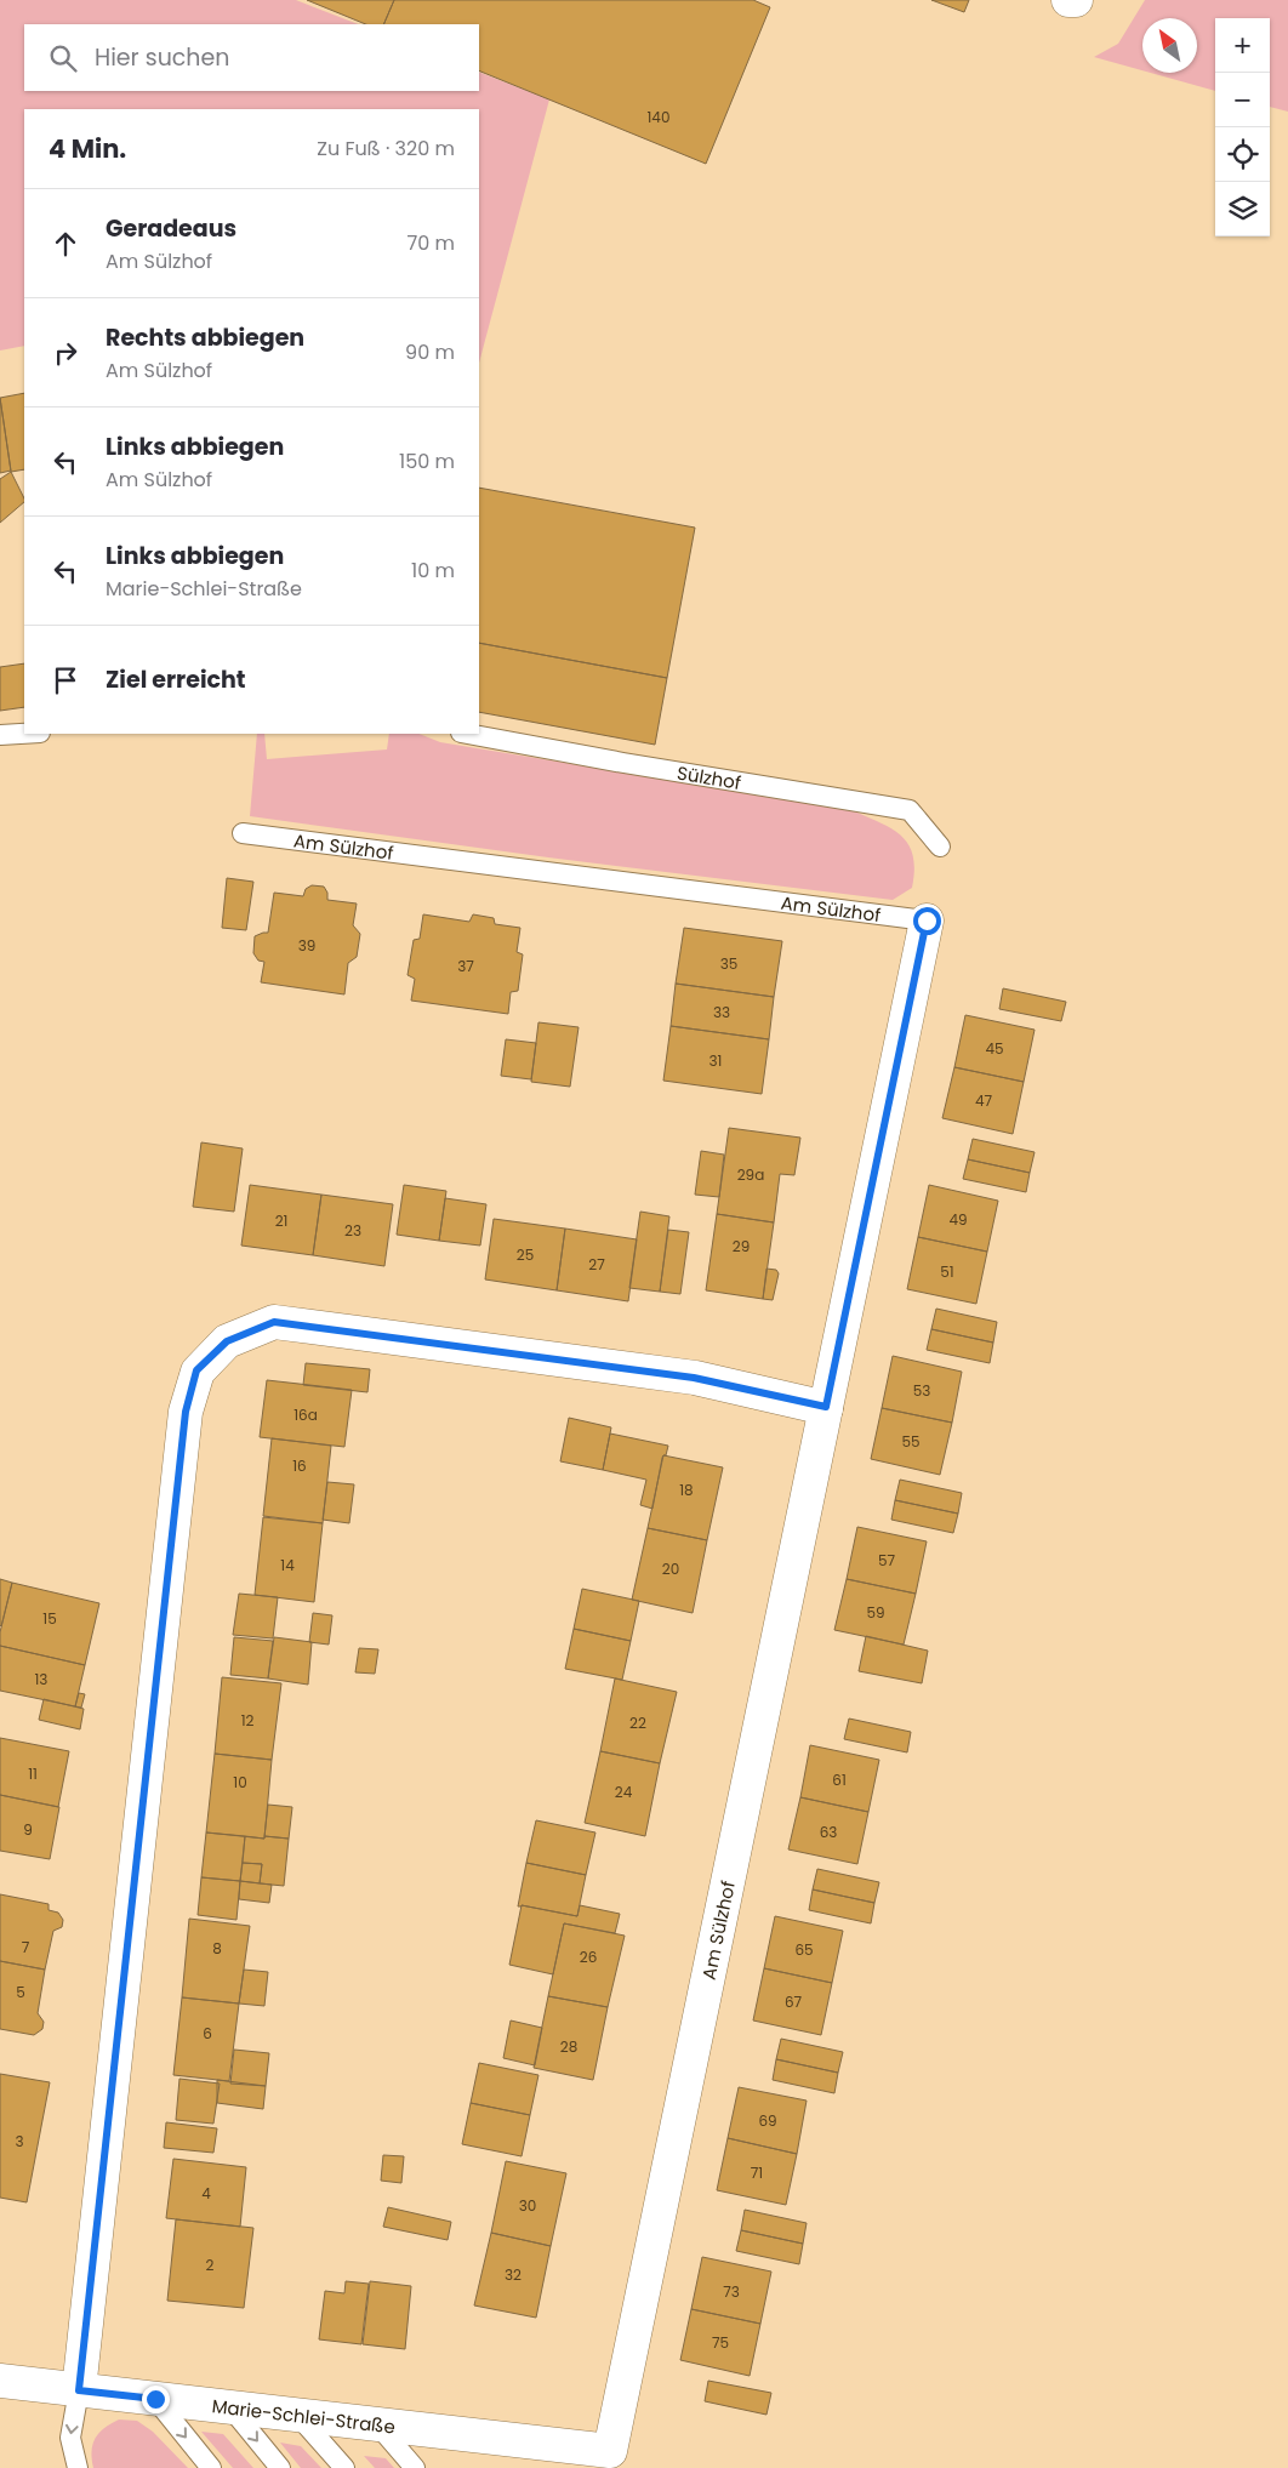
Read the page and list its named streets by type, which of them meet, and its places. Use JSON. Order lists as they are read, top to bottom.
{
  "streets": {
    "street": ["Am Sülzhof", "Marie-Schlei-Straße"],
    "lane": ["Sülzhof"]
  },
  "crossings": [
    ["Am Sülzhof", "Marie-Schlei-Straße"]
  ],
  "house_numbers": [
    "140",
    "39",
    "35",
    "37",
    "33",
    "45",
    "31",
    "47",
    "29a",
    "49",
    "21",
    "23",
    "29",
    "25",
    "27",
    "51",
    "53",
    "16a",
    "55",
    "16",
    "18",
    "57",
    "14",
    "20",
    "59",
    "15",
    "13",
    "12",
    "22",
    "11",
    "61",
    "10",
    "24",
    "9",
    "63",
    "7",
    "8",
    "65",
    "26",
    "5",
    "67",
    "6",
    "28",
    "69",
    "3",
    "71",
    "4",
    "30",
    "2",
    "32",
    "73",
    "75"
  ],
  "north": "top left",
  "page": {
    "map_buttons": ["+", "−"],
    "search": "Hier suchen",
    "heading": ["4 Min.", "Zu Fuß · 320 m"],
    "list": [
      ["Geradeaus", "Am Sülzhof", "70 m"],
      ["Rechts abbiegen", "Am Sülzhof", "90 m"],
      ["Links abbiegen", "Am Sülzhof", "150 m"],
      ["Links abbiegen", "Marie-Schlei-Straße", "10 m"],
      "Ziel erreicht"
    ]
  }
}
